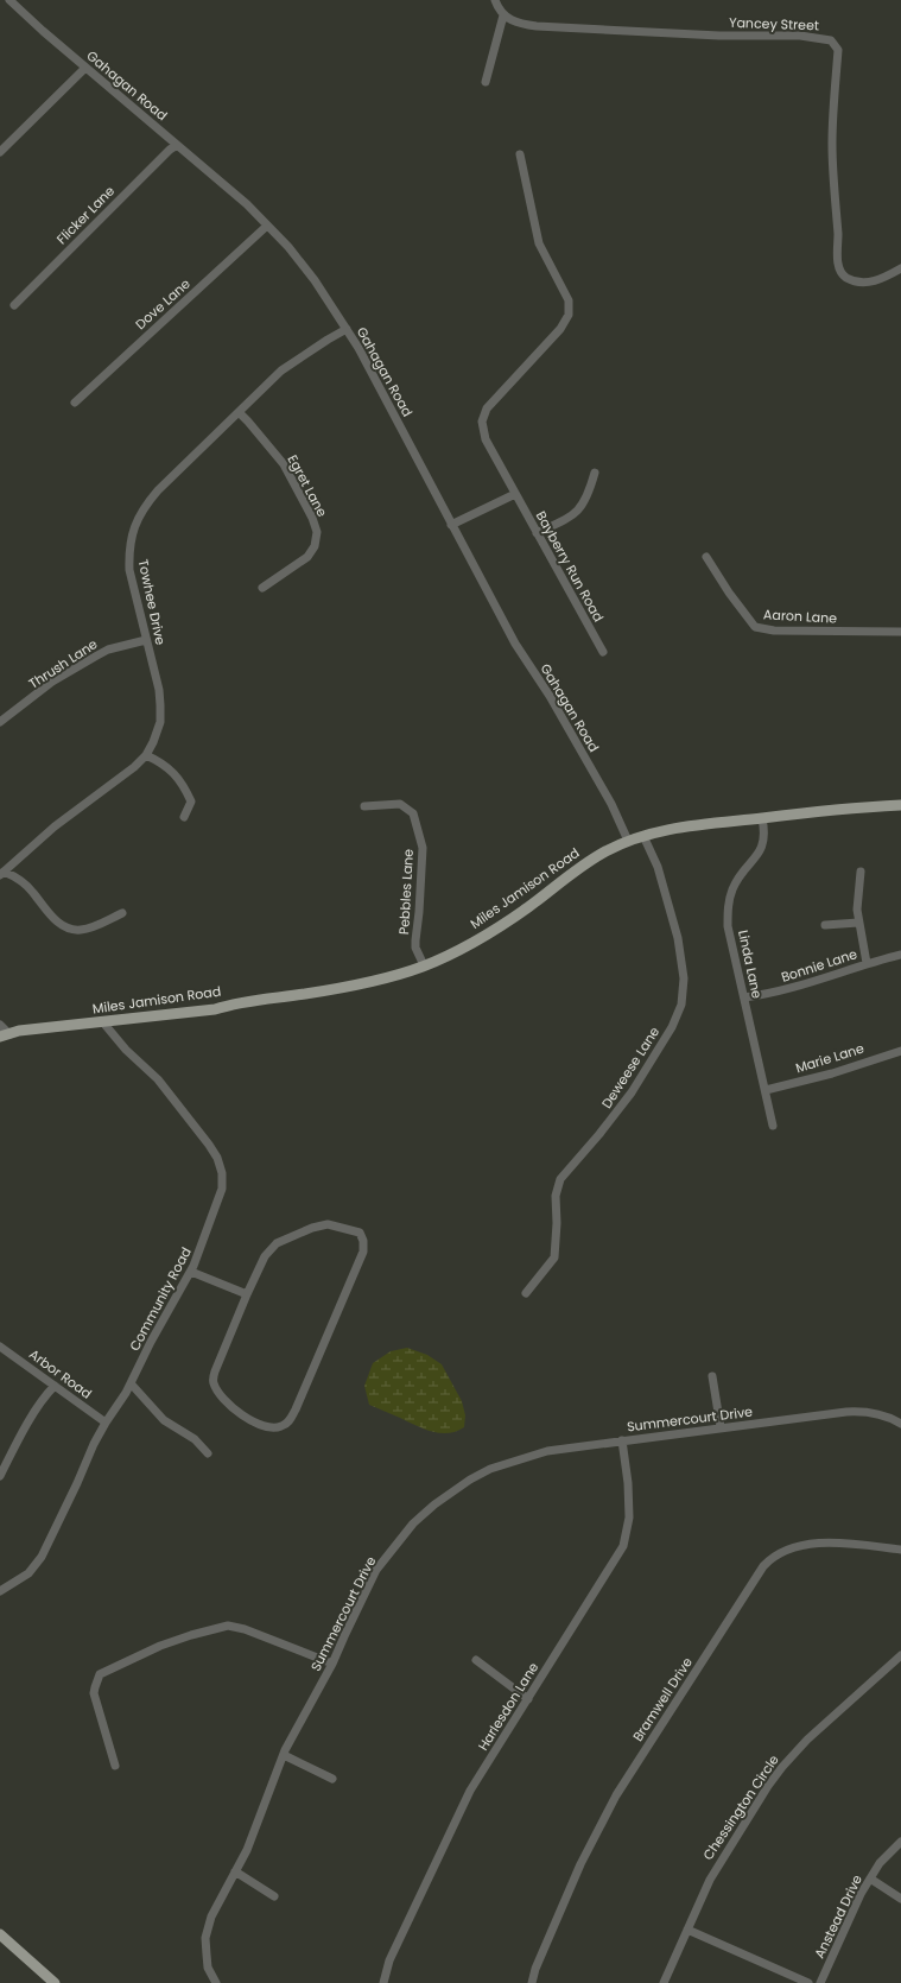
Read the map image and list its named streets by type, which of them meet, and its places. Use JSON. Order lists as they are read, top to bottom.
{
  "streets": {
    "main road": ["Miles Jamison Road"],
    "street": [
      "Yancey Street",
      "Gahagan Road",
      "Flicker Lane",
      "Dove Lane",
      "Egret Lane",
      "Bayberry Run Road",
      "Towhee Drive",
      "Aaron Lane",
      "Thrush Lane",
      "Pebbles Lane",
      "Linda Lane",
      "Bonnie Lane",
      "Marie Lane",
      "Deweese Lane",
      "Community Road",
      "Arbor Road",
      "Summercourt Drive",
      "Bramwell Drive",
      "Harlesdon Lane",
      "Chessington Circle",
      "Anstead Drive"
    ]
  },
  "crossings": [
    ["Gahagan Road", "Flicker Lane"],
    ["Gahagan Road", "Dove Lane"],
    ["Gahagan Road", "Towhee Drive"],
    ["Gahagan Road", "Miles Jamison Road"],
    ["Egret Lane", "Towhee Drive"],
    ["Towhee Drive", "Thrush Lane"],
    ["Miles Jamison Road", "Pebbles Lane"],
    ["Miles Jamison Road", "Linda Lane"],
    ["Miles Jamison Road", "Deweese Lane"],
    ["Miles Jamison Road", "Community Road"],
    ["Linda Lane", "Bonnie Lane"],
    ["Linda Lane", "Marie Lane"],
    ["Community Road", "Arbor Road"],
    ["Summercourt Drive", "Harlesdon Lane"]
  ]
}
